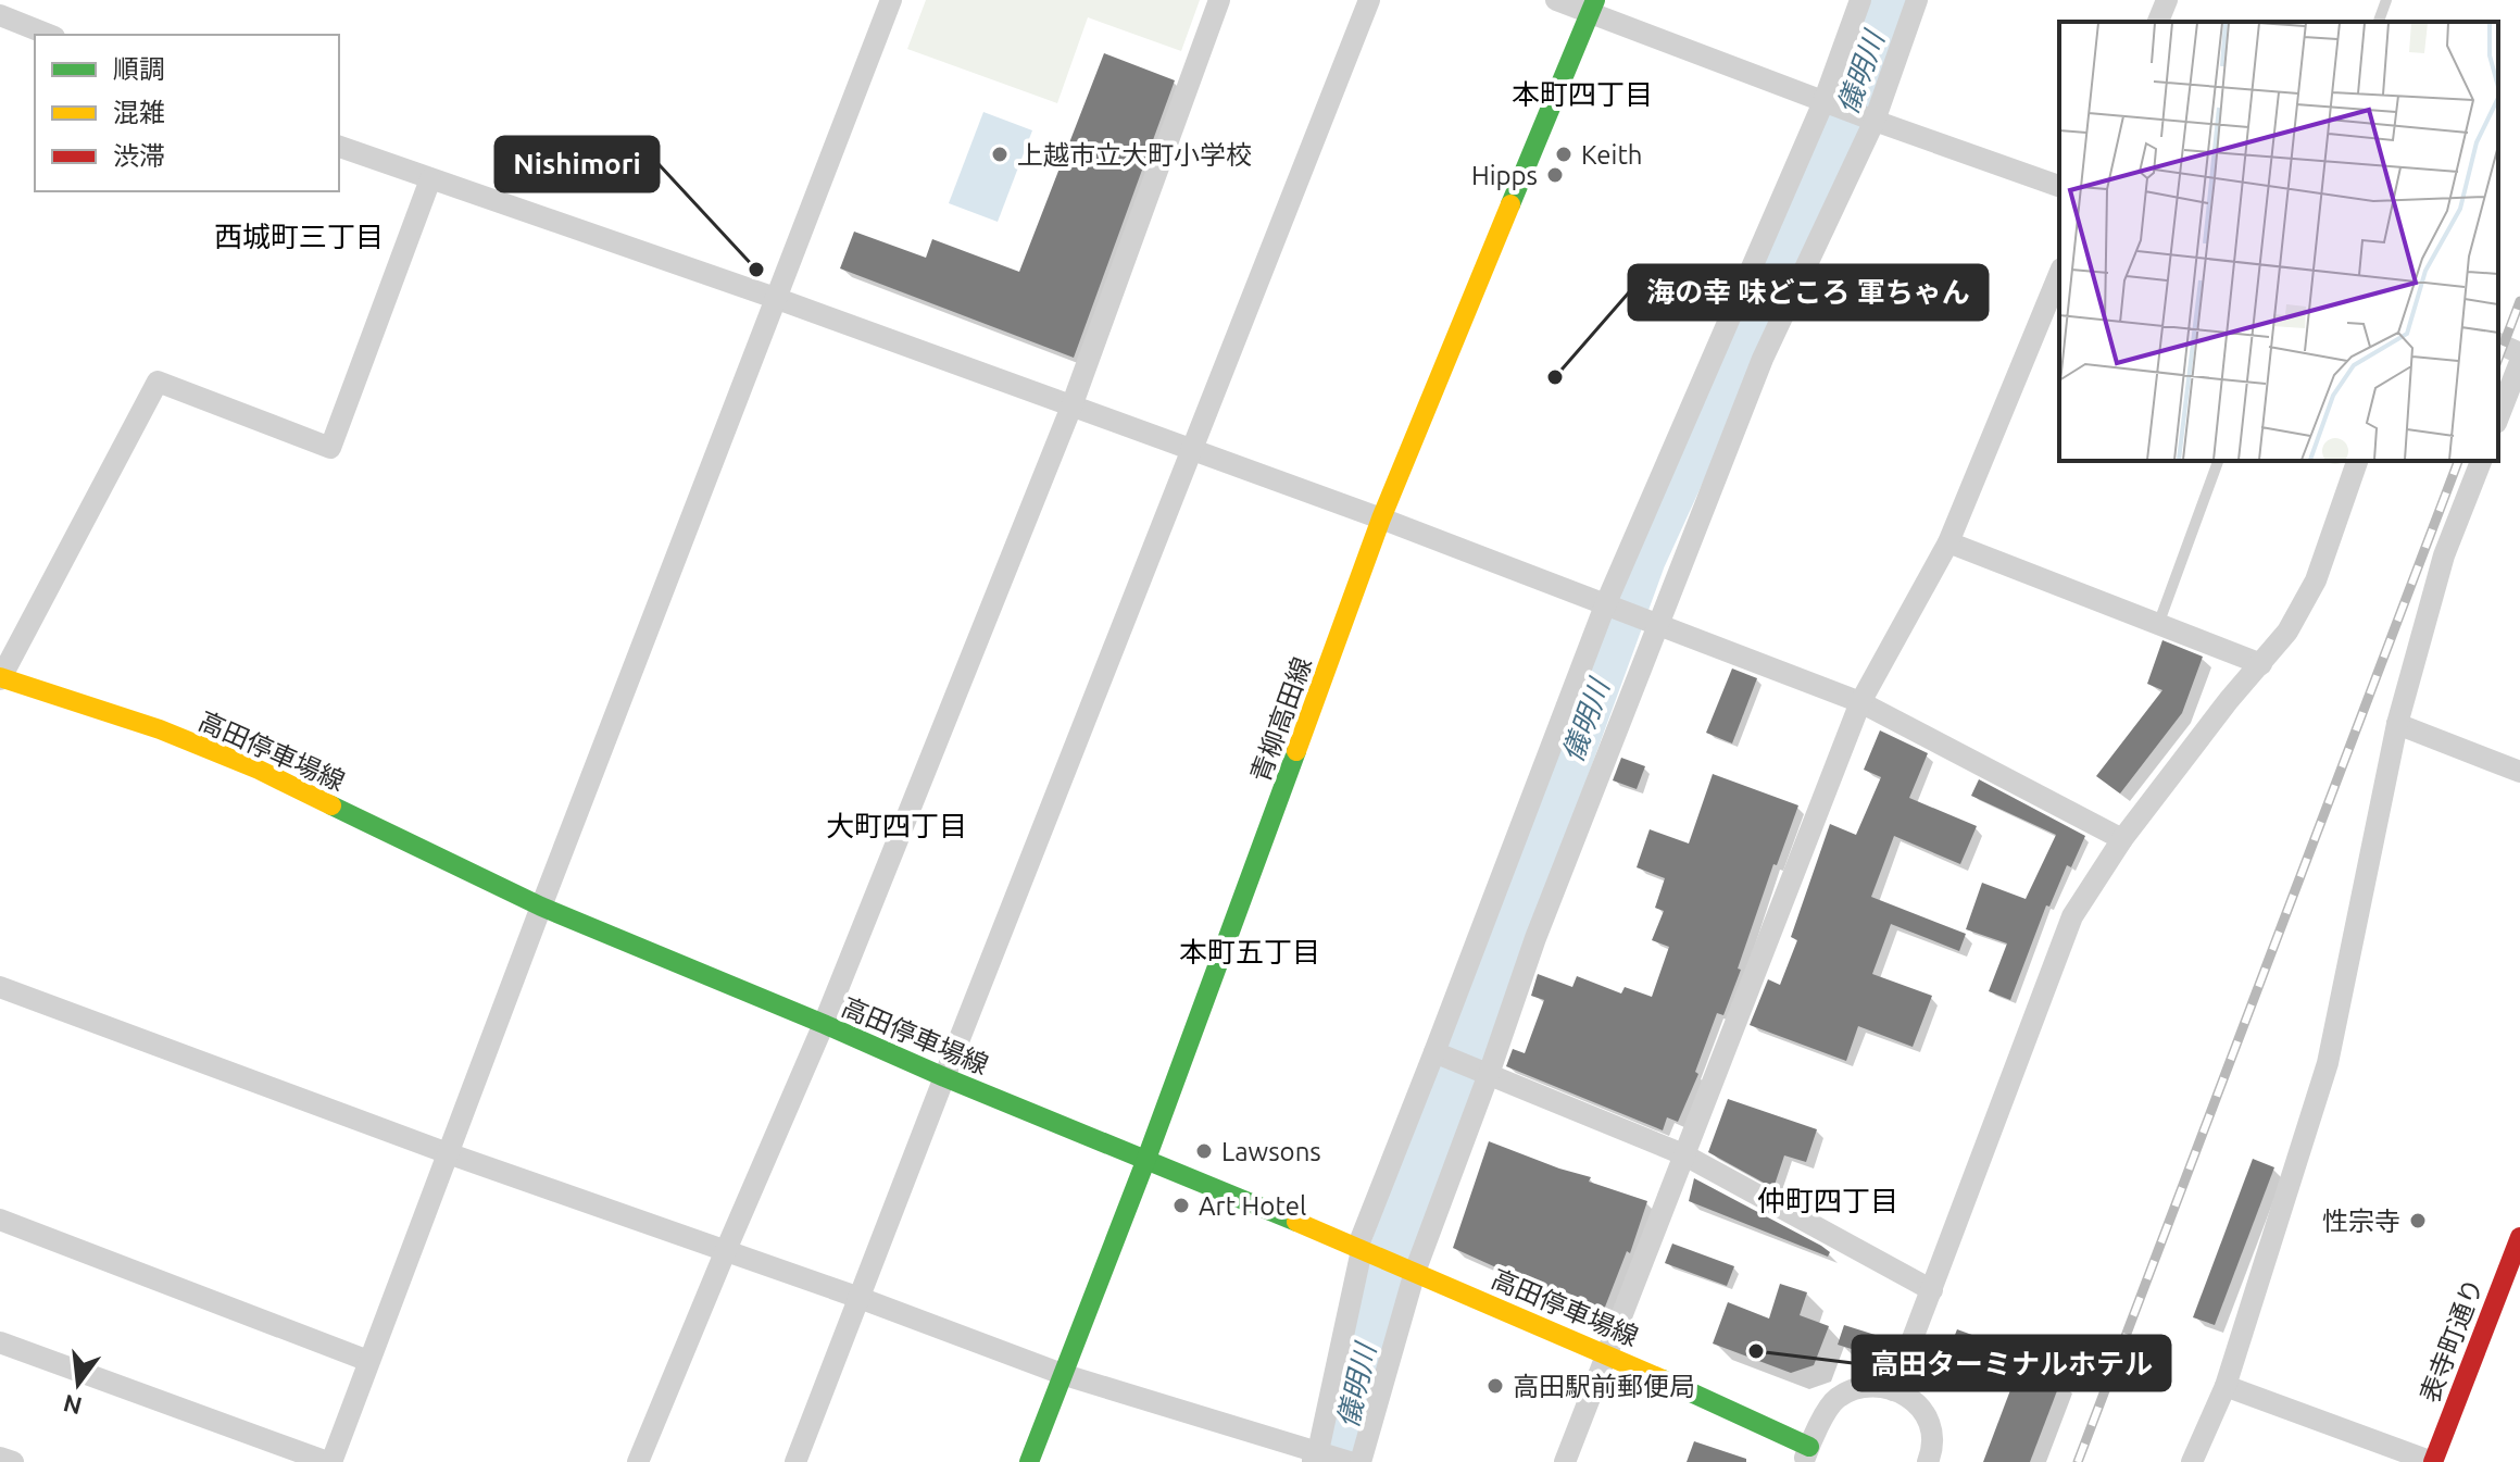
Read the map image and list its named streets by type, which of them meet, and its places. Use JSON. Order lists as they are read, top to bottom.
{
  "streets": {
    "main road": ["青柳高田線", "高田停車場線", "表寺町通り"]
  },
  "crossings": [
    ["青柳高田線", "高田停車場線"]
  ],
  "districts": [
    "本町四丁目",
    "西城町三丁目",
    "大町四丁目",
    "本町五丁目",
    "仲町四丁目"
  ],
  "water": ["儀明川"],
  "places": [
    "上越市立大町小学校",
    "Keith",
    "Hipps",
    "Nishimori",
    "海の幸 味どころ 軍ちゃん",
    "Lawsons",
    "Art Hotel",
    "性宗寺",
    "高田ターミナルホテル",
    "高田駅前郵便局"
  ],
  "legend": ["順調", "混雑", "渋滞"],
  "north": "bottom"
}
